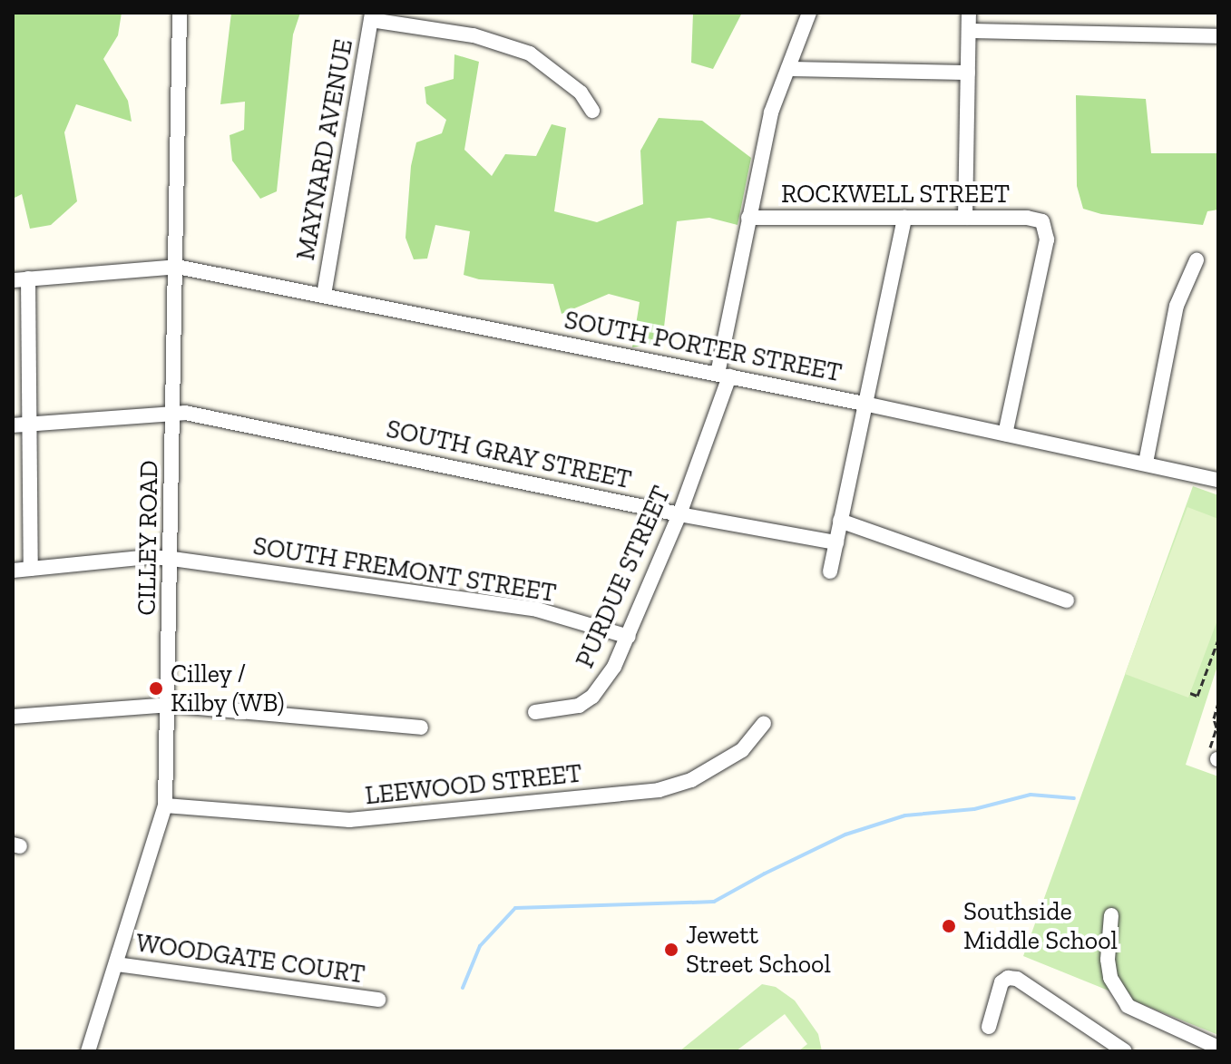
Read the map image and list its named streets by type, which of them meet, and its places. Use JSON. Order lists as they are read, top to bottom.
{
  "streets": {
    "street": [
      "MAYNARD AVENUE",
      "ROCKWELL STREET",
      "SOUTH PORTER STREET",
      "SOUTH GRAY STREET",
      "CILLEY ROAD",
      "SOUTH FREMONT STREET",
      "PURDUE STREET",
      "LEEWOOD STREET",
      "WOODGATE COURT"
    ]
  },
  "crossings": [
    ["MAYNARD AVENUE", "SOUTH PORTER STREET"],
    ["ROCKWELL STREET", "SOUTH PORTER STREET"],
    ["ROCKWELL STREET", "PURDUE STREET"],
    ["SOUTH PORTER STREET", "CILLEY ROAD"],
    ["SOUTH PORTER STREET", "PURDUE STREET"],
    ["SOUTH GRAY STREET", "CILLEY ROAD"],
    ["SOUTH GRAY STREET", "PURDUE STREET"],
    ["CILLEY ROAD", "SOUTH FREMONT STREET"],
    ["CILLEY ROAD", "LEEWOOD STREET"],
    ["CILLEY ROAD", "WOODGATE COURT"],
    ["SOUTH FREMONT STREET", "PURDUE STREET"]
  ],
  "places": ["Cilley / Kilby (WB)", "Southside Middle School", "Jewett Street School"]
}
